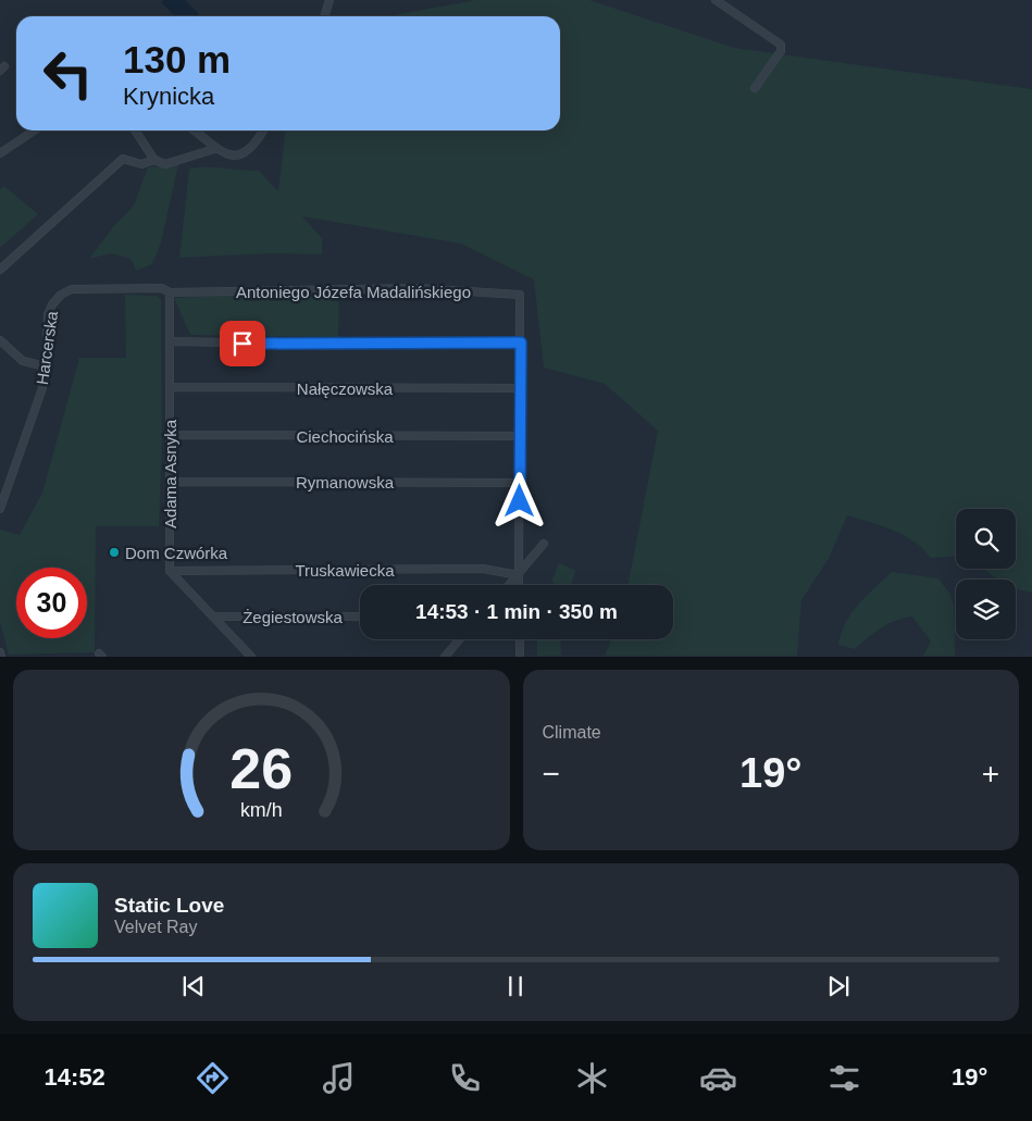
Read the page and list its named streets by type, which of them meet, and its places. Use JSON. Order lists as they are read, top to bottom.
{
  "streets": {
    "street": [
      "Antoniego Józefa Madalińskiego",
      "Harcerska",
      "Nałęczowska",
      "Ciechocińska",
      "Adama Asnyka",
      "Rymanowska",
      "Truskawiecka",
      "Żegiestowska"
    ]
  },
  "crossings": [
    ["Antoniego Józefa Madalińskiego", "Harcerska"],
    ["Antoniego Józefa Madalińskiego", "Adama Asnyka"],
    ["Harcerska", "Adama Asnyka"],
    ["Nałęczowska", "Adama Asnyka"],
    ["Ciechocińska", "Adama Asnyka"],
    ["Adama Asnyka", "Rymanowska"],
    ["Adama Asnyka", "Truskawiecka"]
  ],
  "places": ["Dom Czwórka"],
  "page": {
    "turn": ["130 m", "Krynicka"],
    "limit": "30",
    "trip": "14:53 · 1 min · 350 m",
    "tile": "Climate",
    "heat": ["−", "19°", "+"],
    "song": ["Static Love", "Velvet Ray"],
    "tabs": ["14:52", "19°"],
    "gauge": ["26", "km/h"]
  }
}
